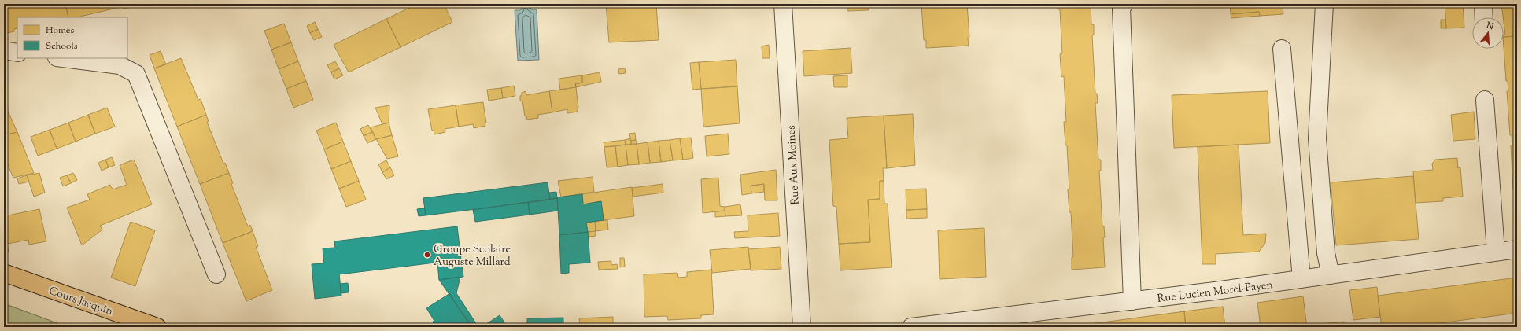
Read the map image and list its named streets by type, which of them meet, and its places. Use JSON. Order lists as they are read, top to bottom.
{
  "streets": {
    "main road": ["Cours Jacquin"],
    "street": ["Rue Aux Moines", "Rue Lucien Morel-Payen"]
  },
  "places": ["Groupe Scolaire Auguste Millard"],
  "legend": ["Homes", "Schools"],
  "north": "top"
}
